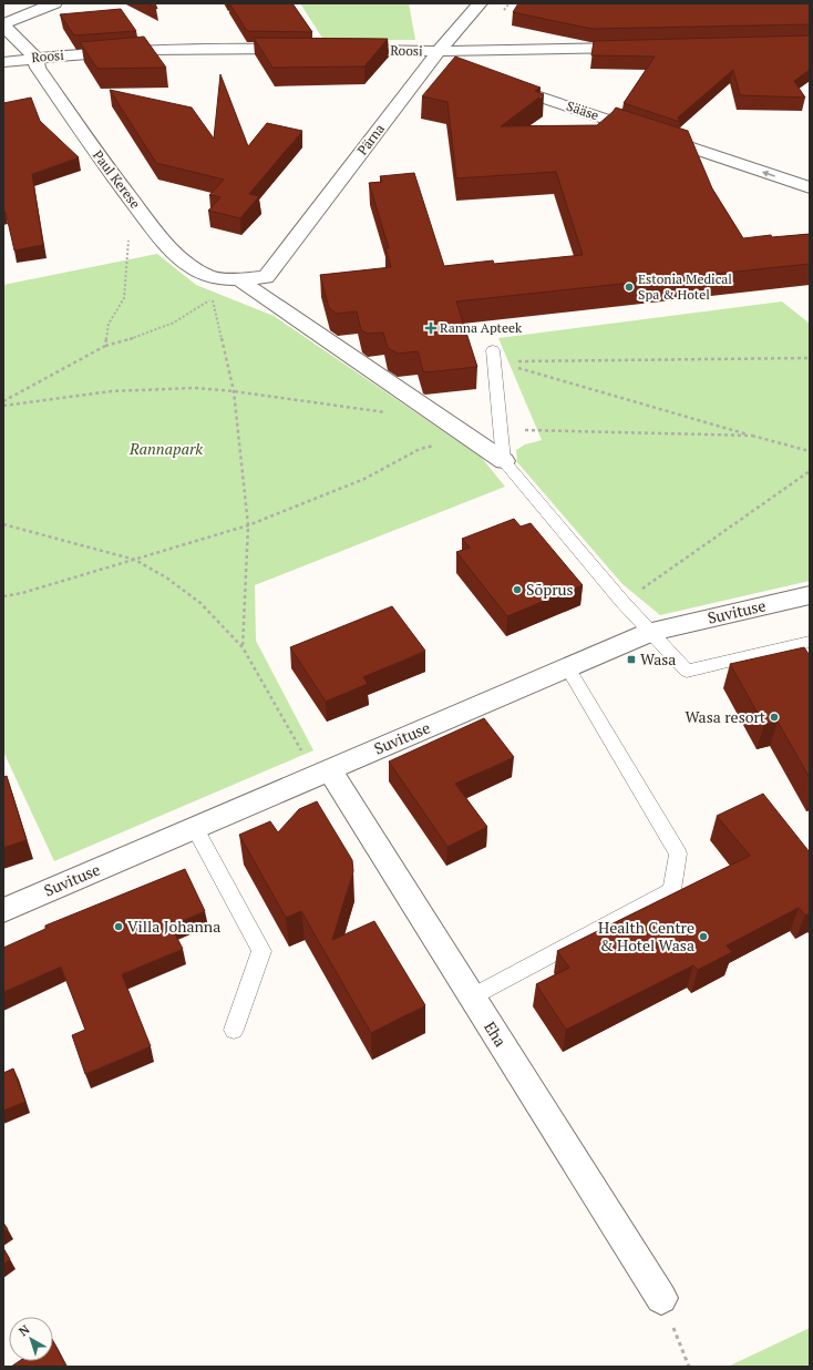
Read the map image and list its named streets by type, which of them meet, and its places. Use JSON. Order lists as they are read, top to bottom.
{
  "streets": {
    "street": [
      "Roosi",
      "Sääse",
      "Pärna",
      "Paul Kerese",
      "Suvituse",
      "Eha"
    ]
  },
  "crossings": [
    ["Roosi", "Pärna"],
    ["Roosi", "Paul Kerese"],
    ["Pärna", "Paul Kerese"],
    ["Suvituse", "Eha"]
  ],
  "one_way": ["Sääse"],
  "parks": ["Rannapark"],
  "places": {
    "other": [
      "Estonia Medical Spa & Hotel",
      "Sõprus",
      "Wasa resort",
      "Villa Johanna",
      "Health Centre & Hotel Wasa"
    ],
    "health": ["Ranna Apteek"],
    "transit": ["Wasa"]
  },
  "north": "top left"
}
